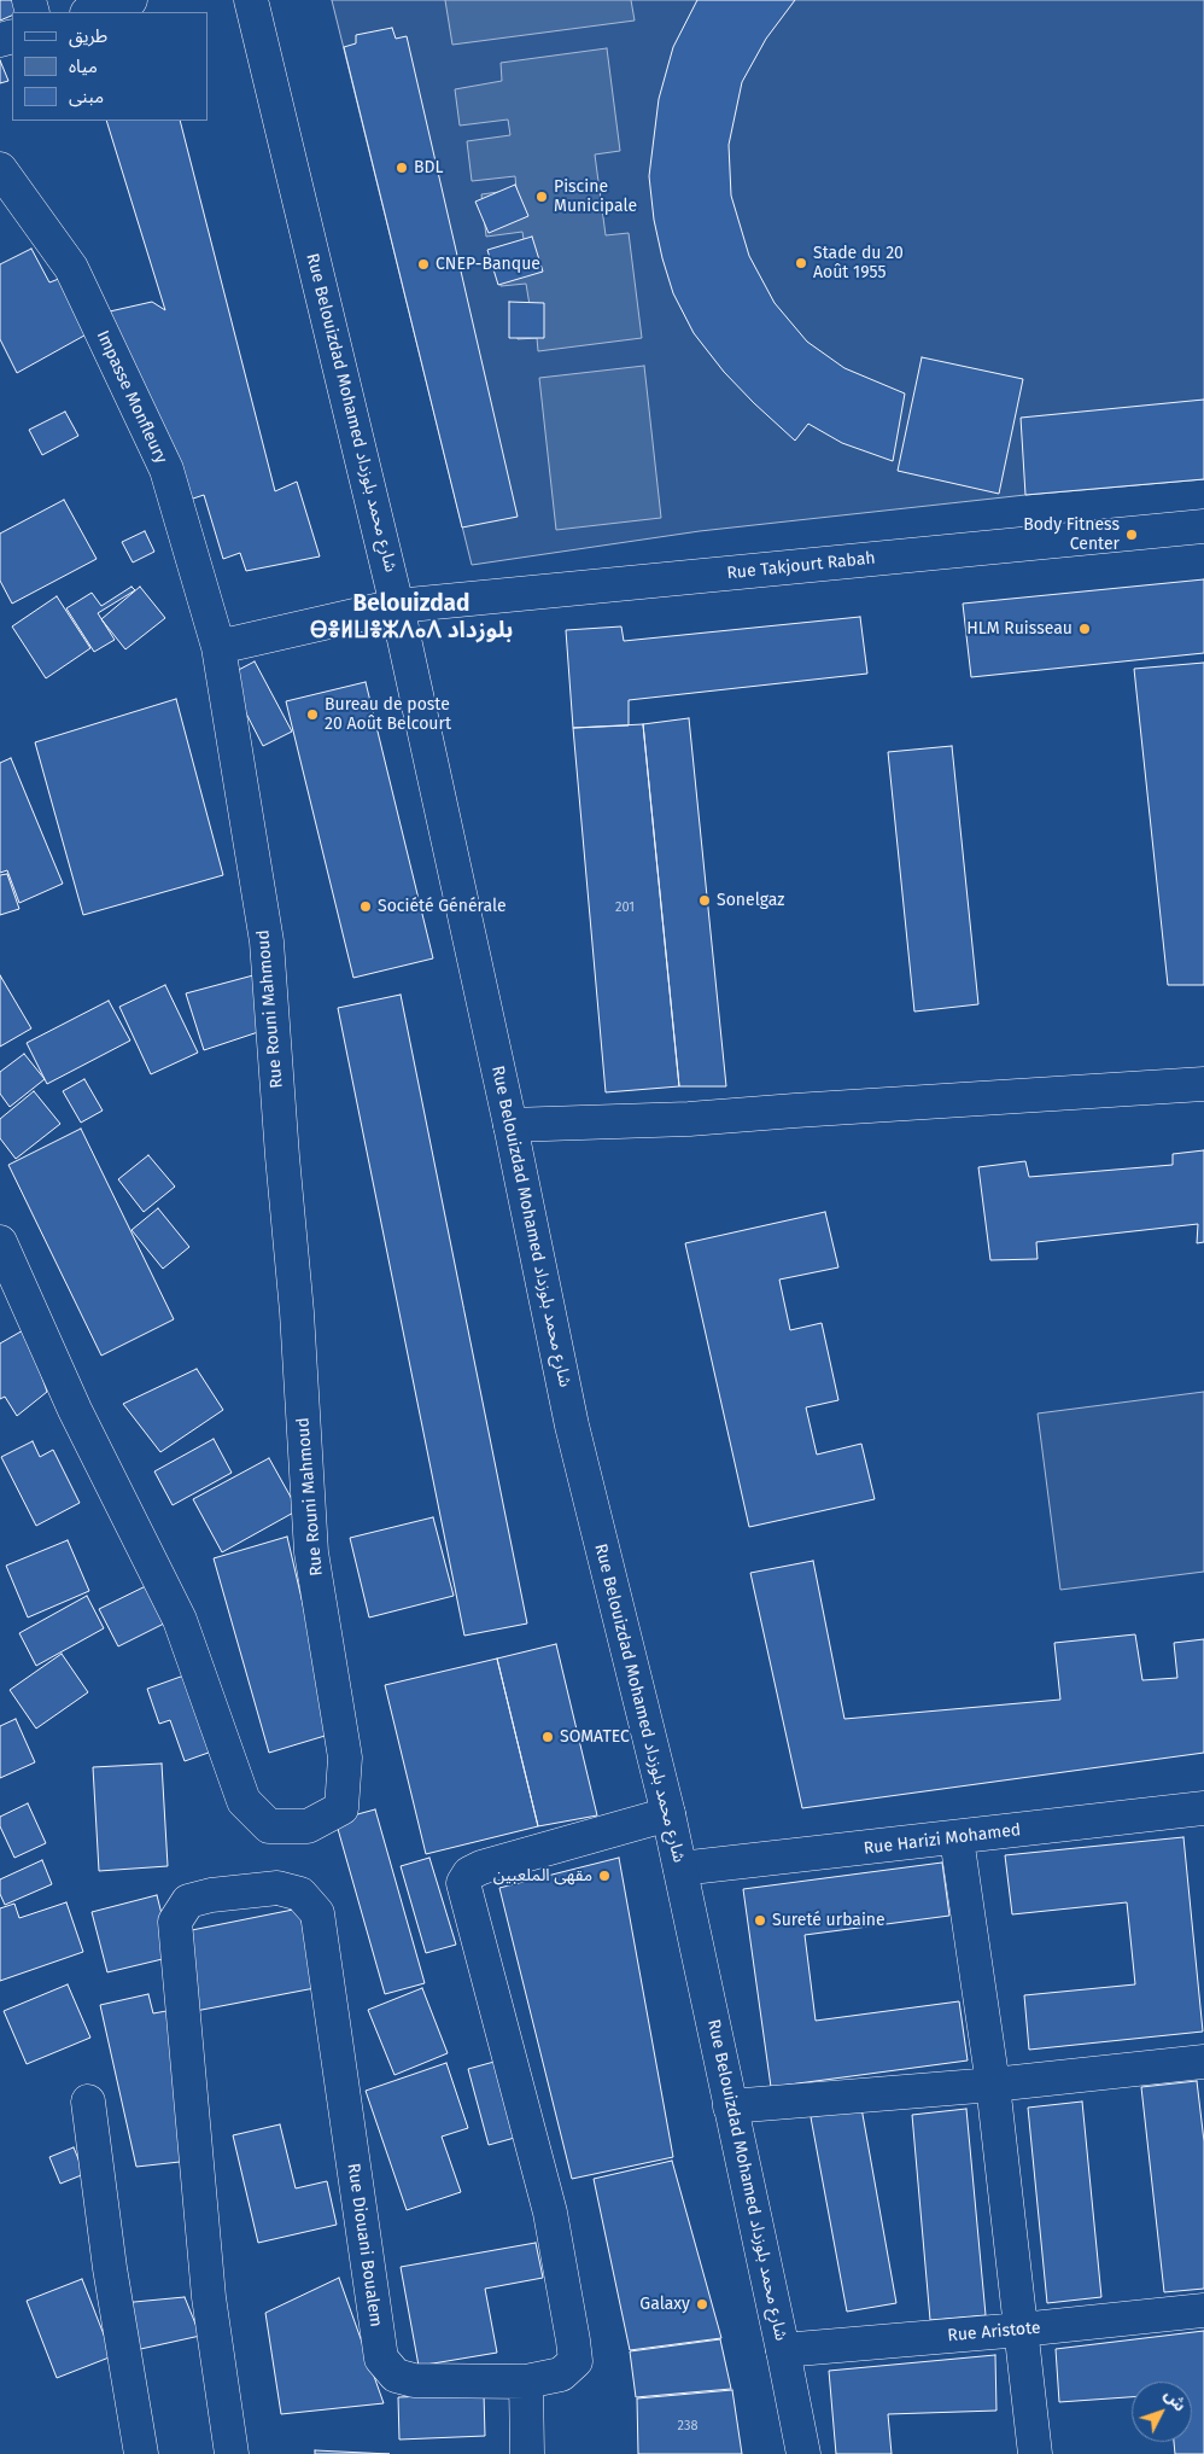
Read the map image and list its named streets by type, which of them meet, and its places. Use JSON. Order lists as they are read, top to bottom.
{
  "streets": {
    "street": [
      "Impasse Monfleury",
      "Rue Belouizdad Mohamed شارع محمد بلوزداد",
      "Rue Takjourt Rabah",
      "Rue Rouni Mahmoud",
      "Rue Harizi Mohamed",
      "Rue Diouani Boualem",
      "Rue Aristote"
    ]
  },
  "crossings": [
    ["Impasse Monfleury", "Rue Rouni Mahmoud"],
    ["Rue Belouizdad Mohamed شارع محمد بلوزداد", "Rue Takjourt Rabah"],
    ["Rue Belouizdad Mohamed شارع محمد بلوزداد", "Rue Harizi Mohamed"],
    ["Rue Belouizdad Mohamed شارع محمد بلوزداد", "Rue Diouani Boualem"],
    ["Rue Belouizdad Mohamed شارع محمد بلوزداد", "Rue Aristote"]
  ],
  "districts": ["Belouizdad ⴱⴻⵍⵡⴻⵣⴷⴰⴷ بلوزداد"],
  "places": [
    "BDL",
    "Piscine Municipale",
    "Stade du 20 Août 1955",
    "CNEP-Banque",
    "Body Fitness Center",
    "HLM Ruisseau",
    "Bureau de poste 20 Août Belcourt",
    "Sonelgaz",
    "Société Générale",
    "SOMATEC",
    "مقهى الملعبين",
    "Sureté urbaine",
    "Galaxy"
  ],
  "house_numbers": ["201", "238"],
  "legend": ["طريق", "مياه", "مبنى"],
  "north": "top right"
}
